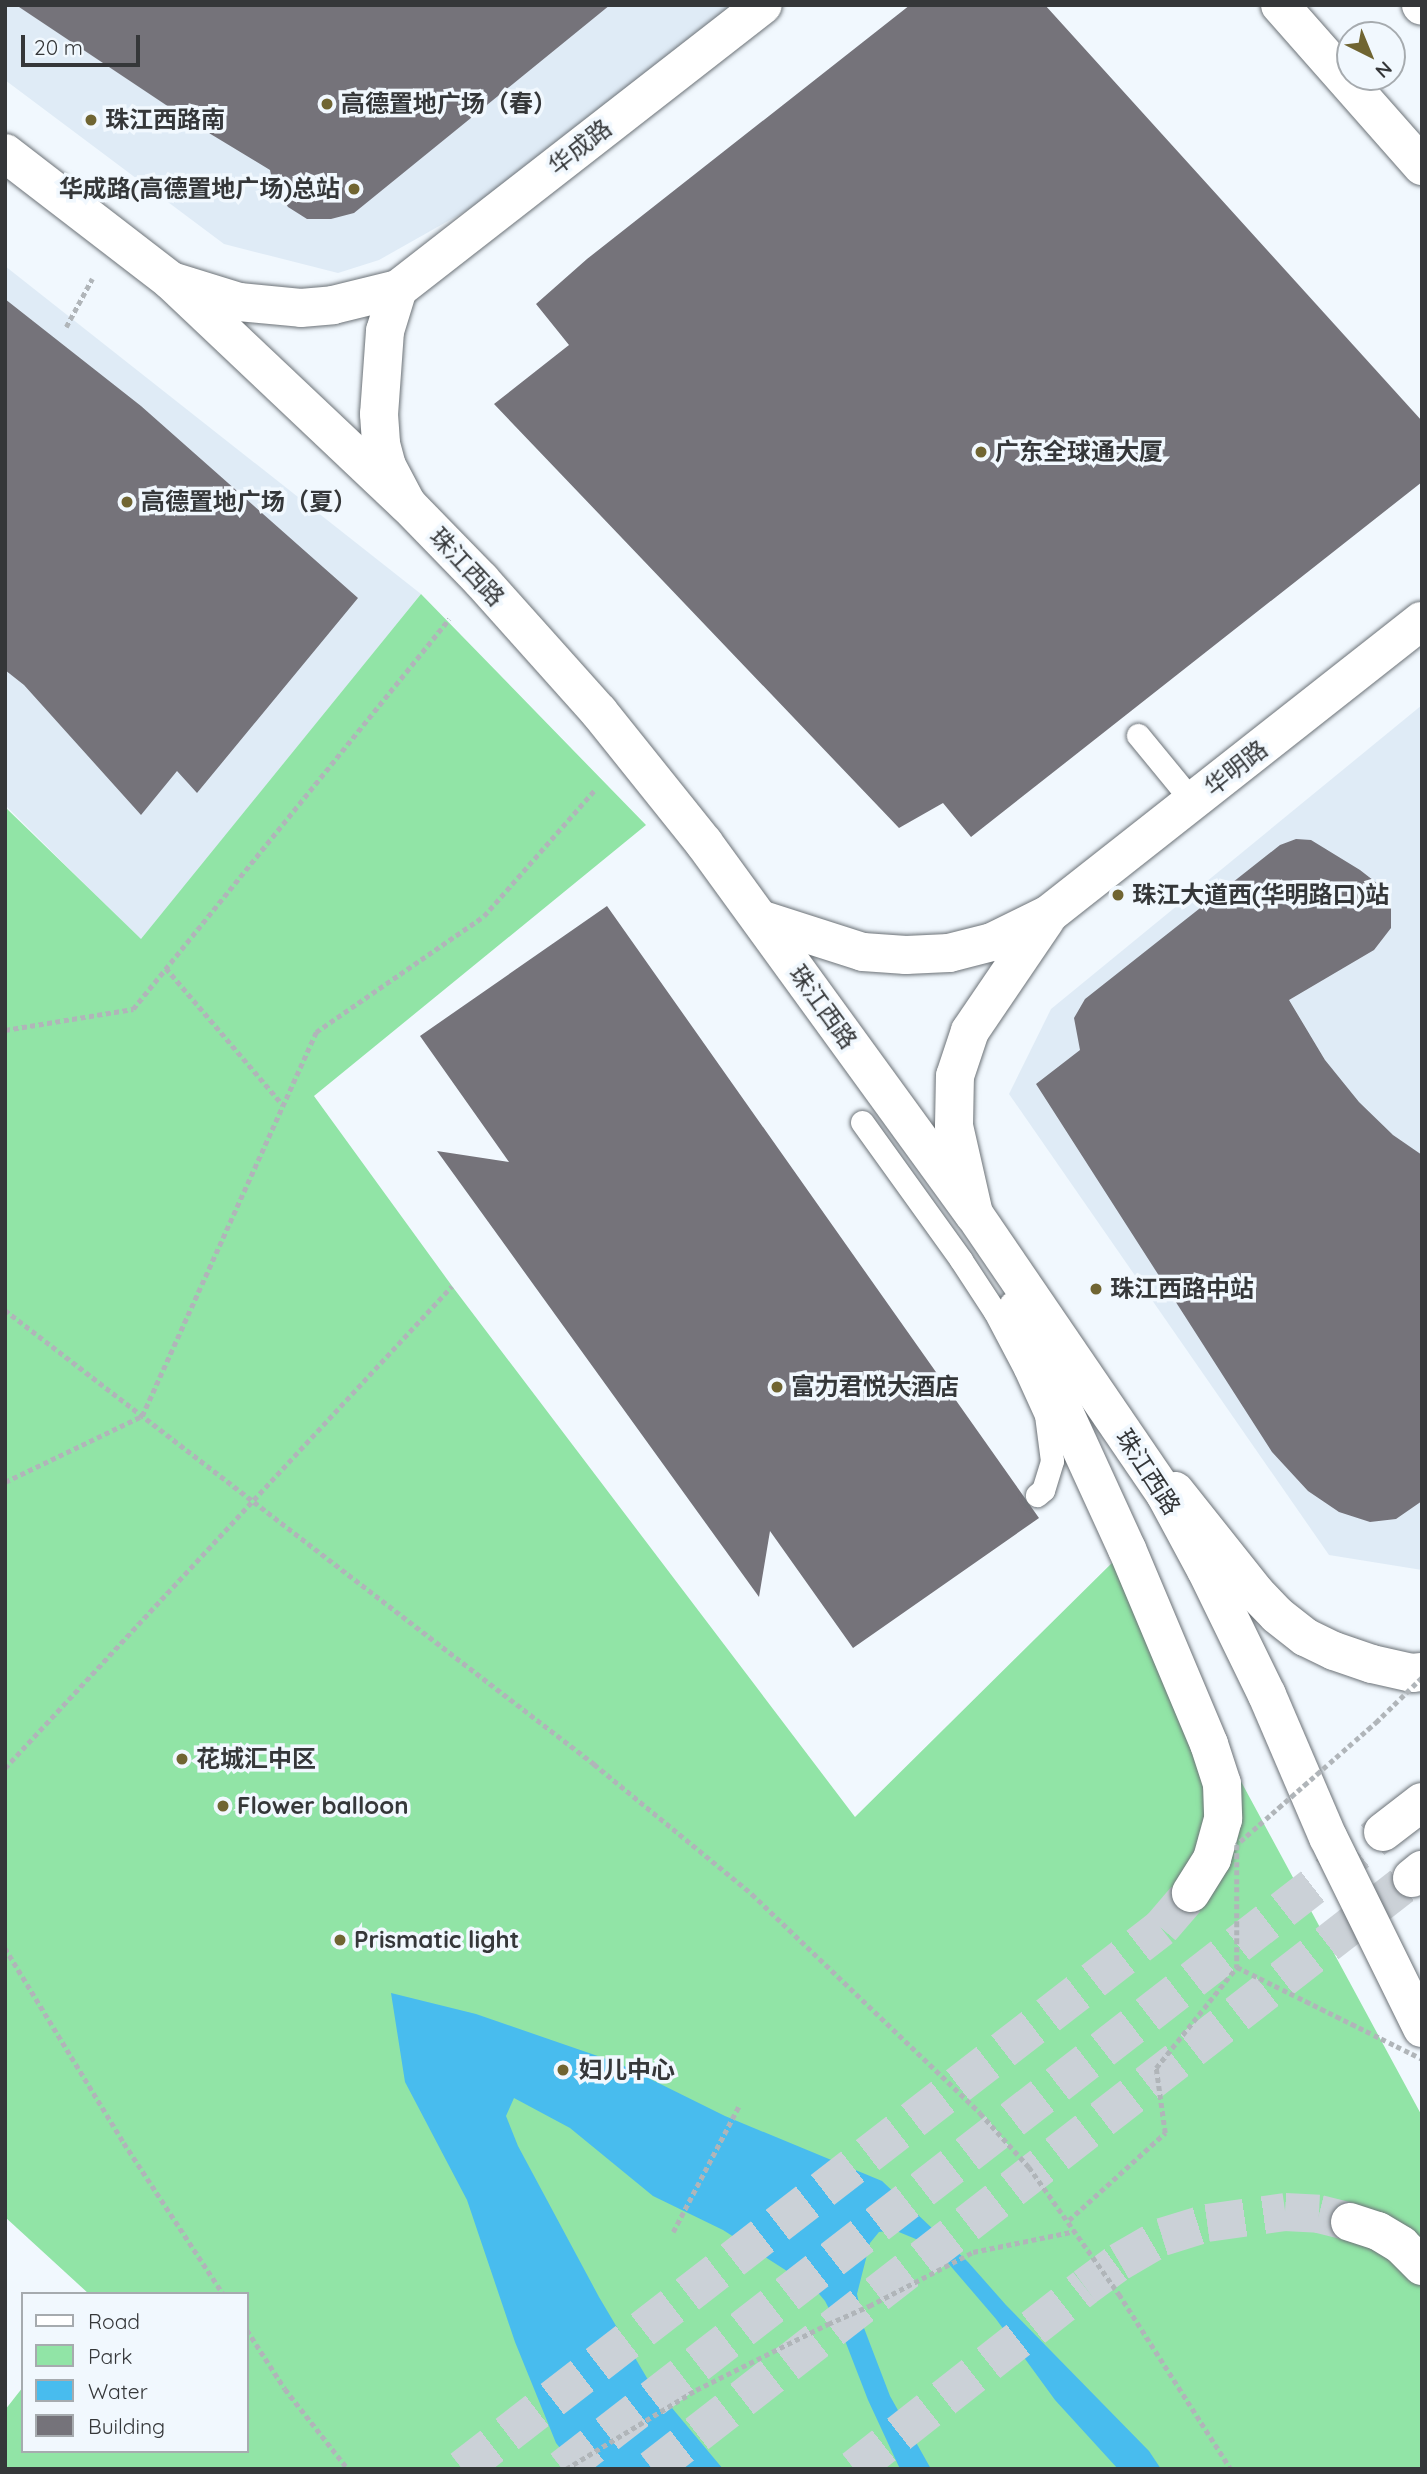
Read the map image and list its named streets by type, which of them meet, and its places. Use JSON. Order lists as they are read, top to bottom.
{
  "streets": {
    "main road": ["华成路", "珠江西路", "华明路"]
  },
  "places": [
    "高德置地广场（春）",
    "珠江西路南",
    "华成路(高德置地广场)总站",
    "广东全球通大厦",
    "高德置地广场（夏）",
    "珠江大道西(华明路口)站",
    "珠江西路中站",
    "富力君悦大酒店",
    "花城汇中区",
    "Flower balloon",
    "Prismatic light",
    "妇儿中心"
  ],
  "legend": [
    "Road",
    "Park",
    "Water",
    "Building"
  ],
  "scale_bar": "20 m",
  "north": "bottom right"
}
